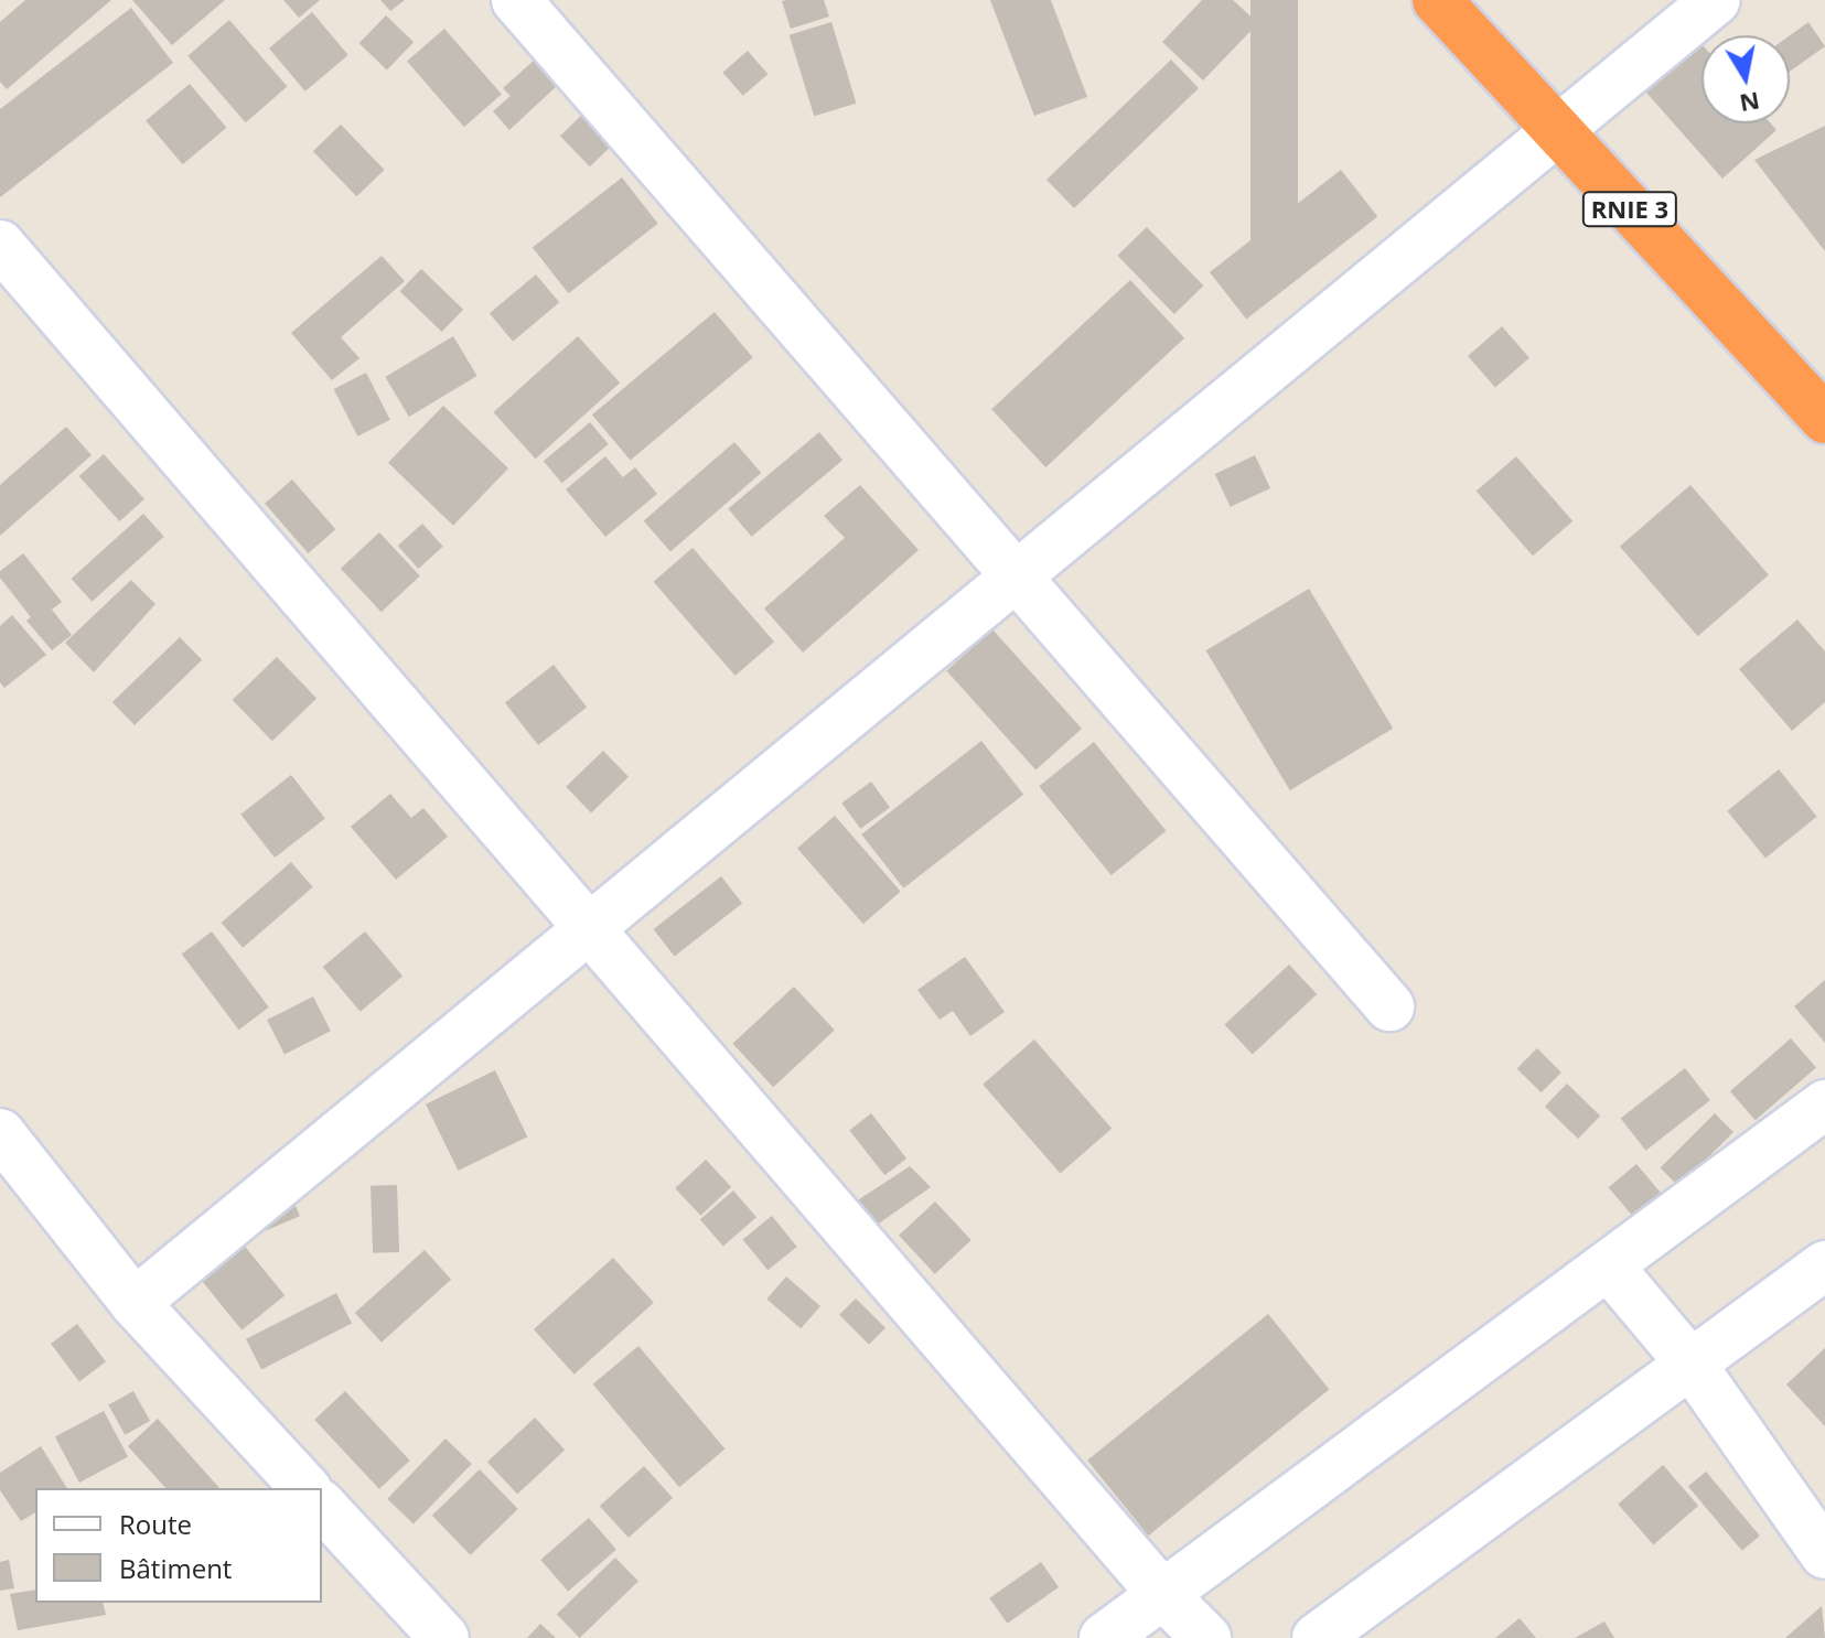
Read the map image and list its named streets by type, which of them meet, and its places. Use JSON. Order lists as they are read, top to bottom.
{
  "streets": {
    "highway": ["RNIE 3"]
  },
  "legend": ["Route", "Bâtiment"],
  "north": "bottom"
}
